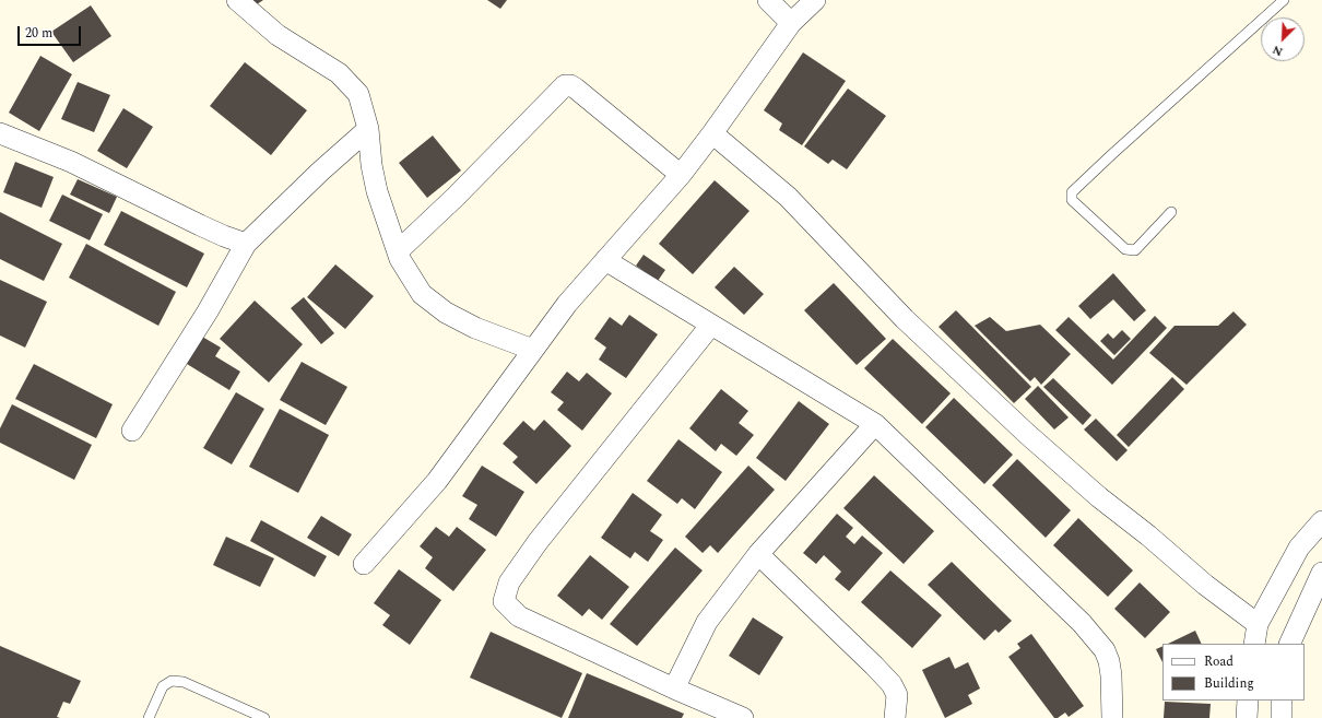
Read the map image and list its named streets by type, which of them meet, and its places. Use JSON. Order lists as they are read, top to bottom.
{
  "legend": ["Road", "Building"],
  "scale_bar": "20 m",
  "north": "bottom left"
}
